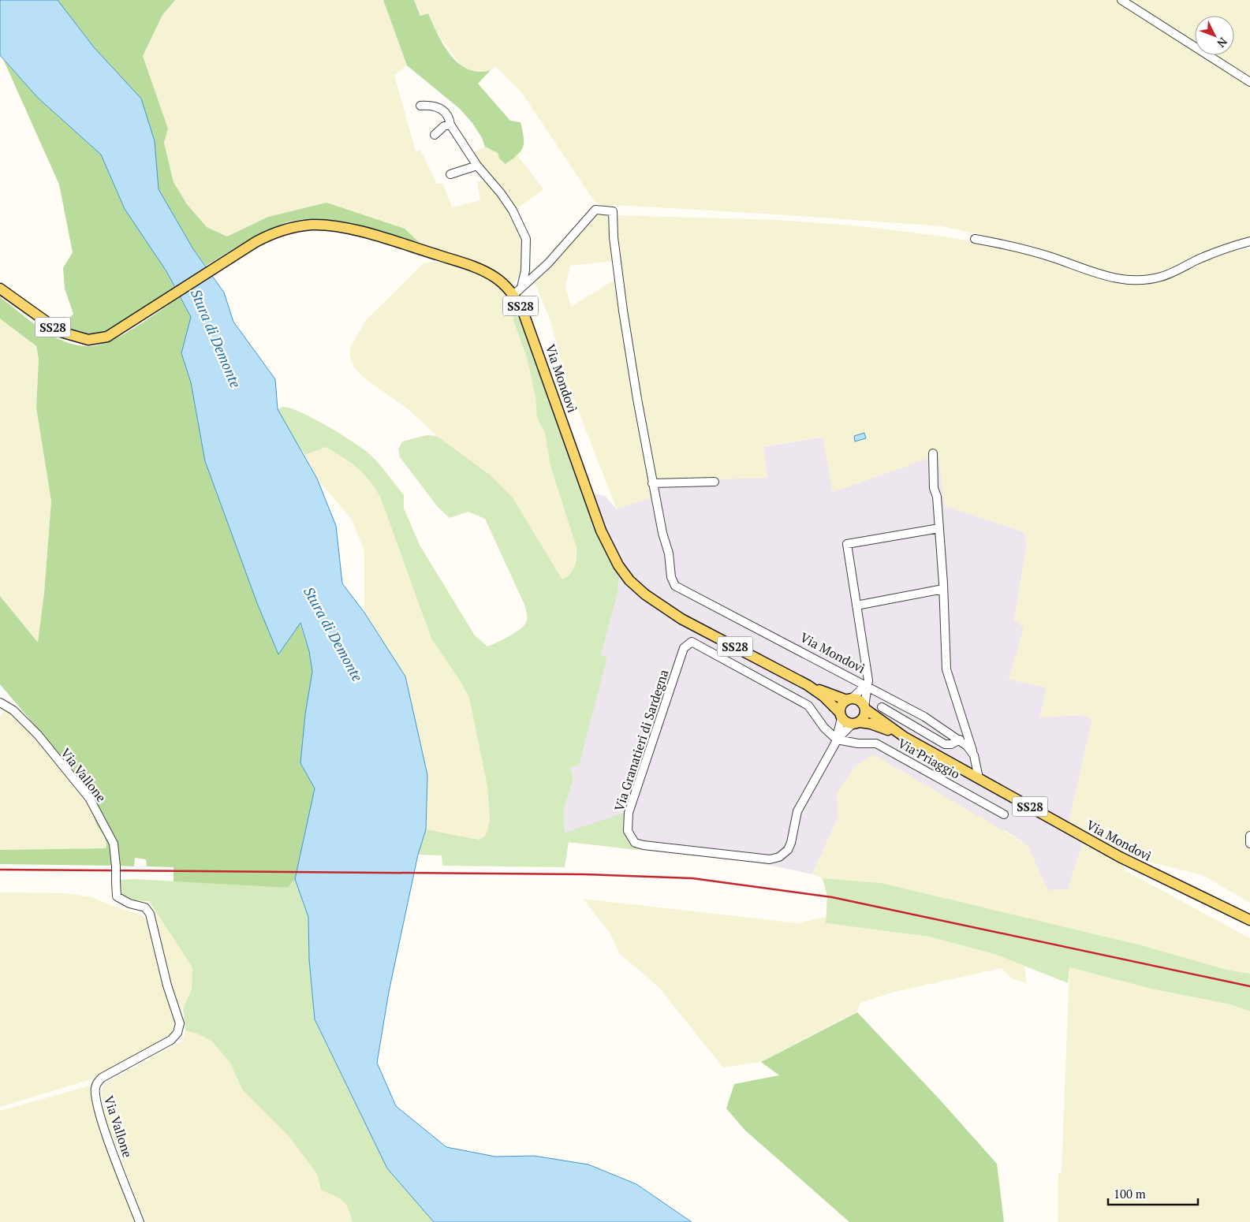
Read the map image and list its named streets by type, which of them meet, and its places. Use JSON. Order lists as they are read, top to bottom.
{
  "streets": {
    "main road": ["SS28", "Via Mondovì"],
    "street": ["Via Granatieri di Sardegna", "Via Priaggio", "Via Vallone"]
  },
  "crossings": [
    ["SS28", "Via Mondovì"],
    ["SS28", "Via Granatieri di Sardegna"],
    ["Via Mondovì", "Via Granatieri di Sardegna"],
    ["Via Granatieri di Sardegna", "Via Priaggio"]
  ],
  "water": ["Stura di Demonte"],
  "scale_bar": "100 m",
  "north": "bottom right"
}
